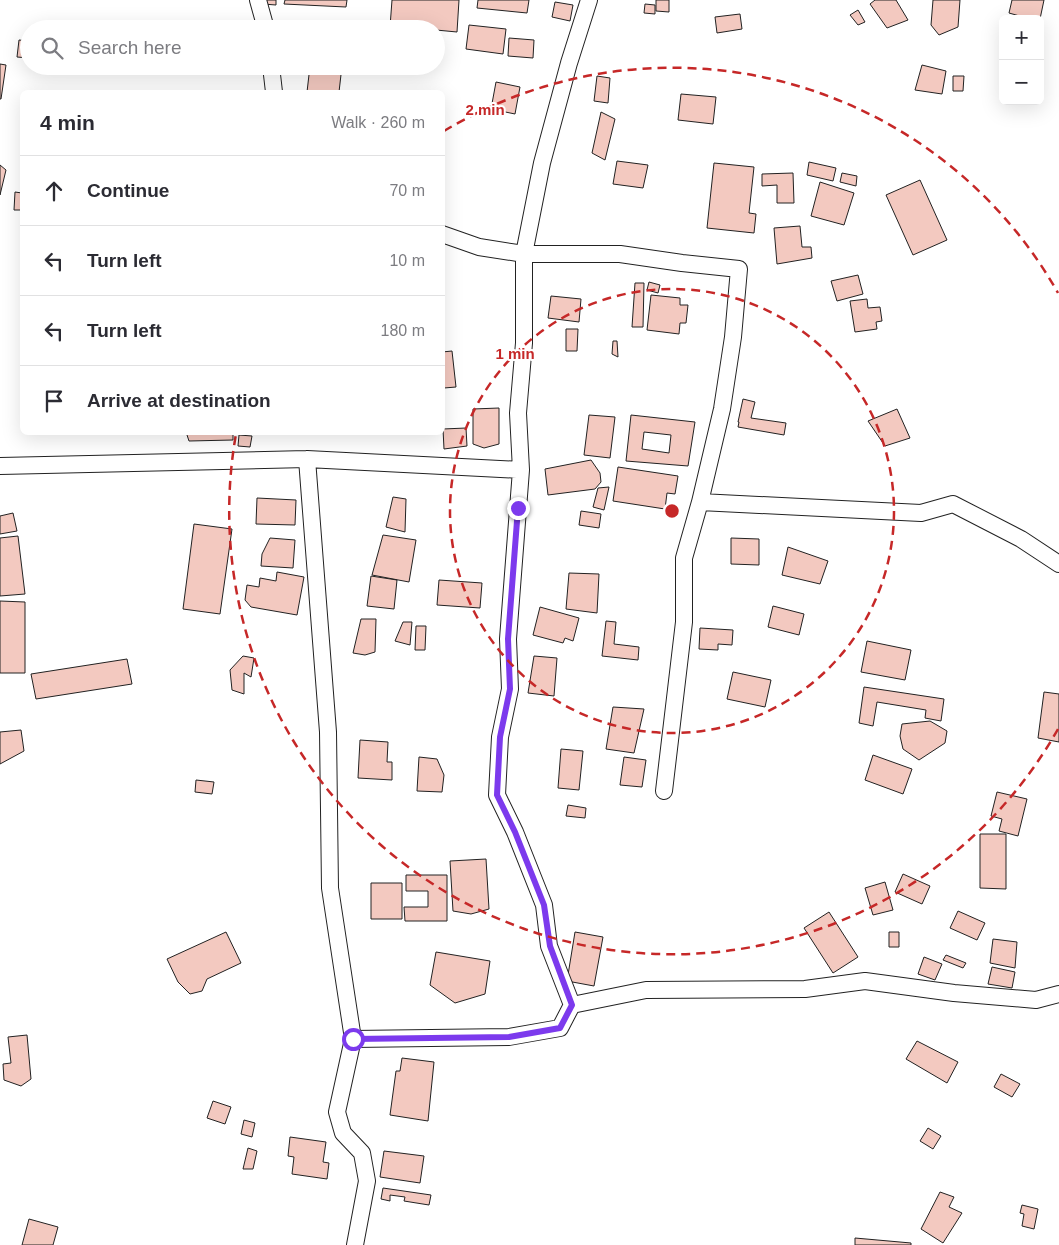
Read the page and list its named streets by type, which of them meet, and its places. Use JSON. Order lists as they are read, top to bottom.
{
  "page": {
    "map_buttons": ["+", "−"],
    "search": "Search here",
    "heading": ["4 min", "Walk · 260 m"],
    "list": [
      ["Continue", "70 m"],
      ["Turn left", "10 m"],
      ["Turn left", "180 m"],
      "Arrive at destination"
    ]
  },
  "rings": ["2 min", "1 min"]
}
